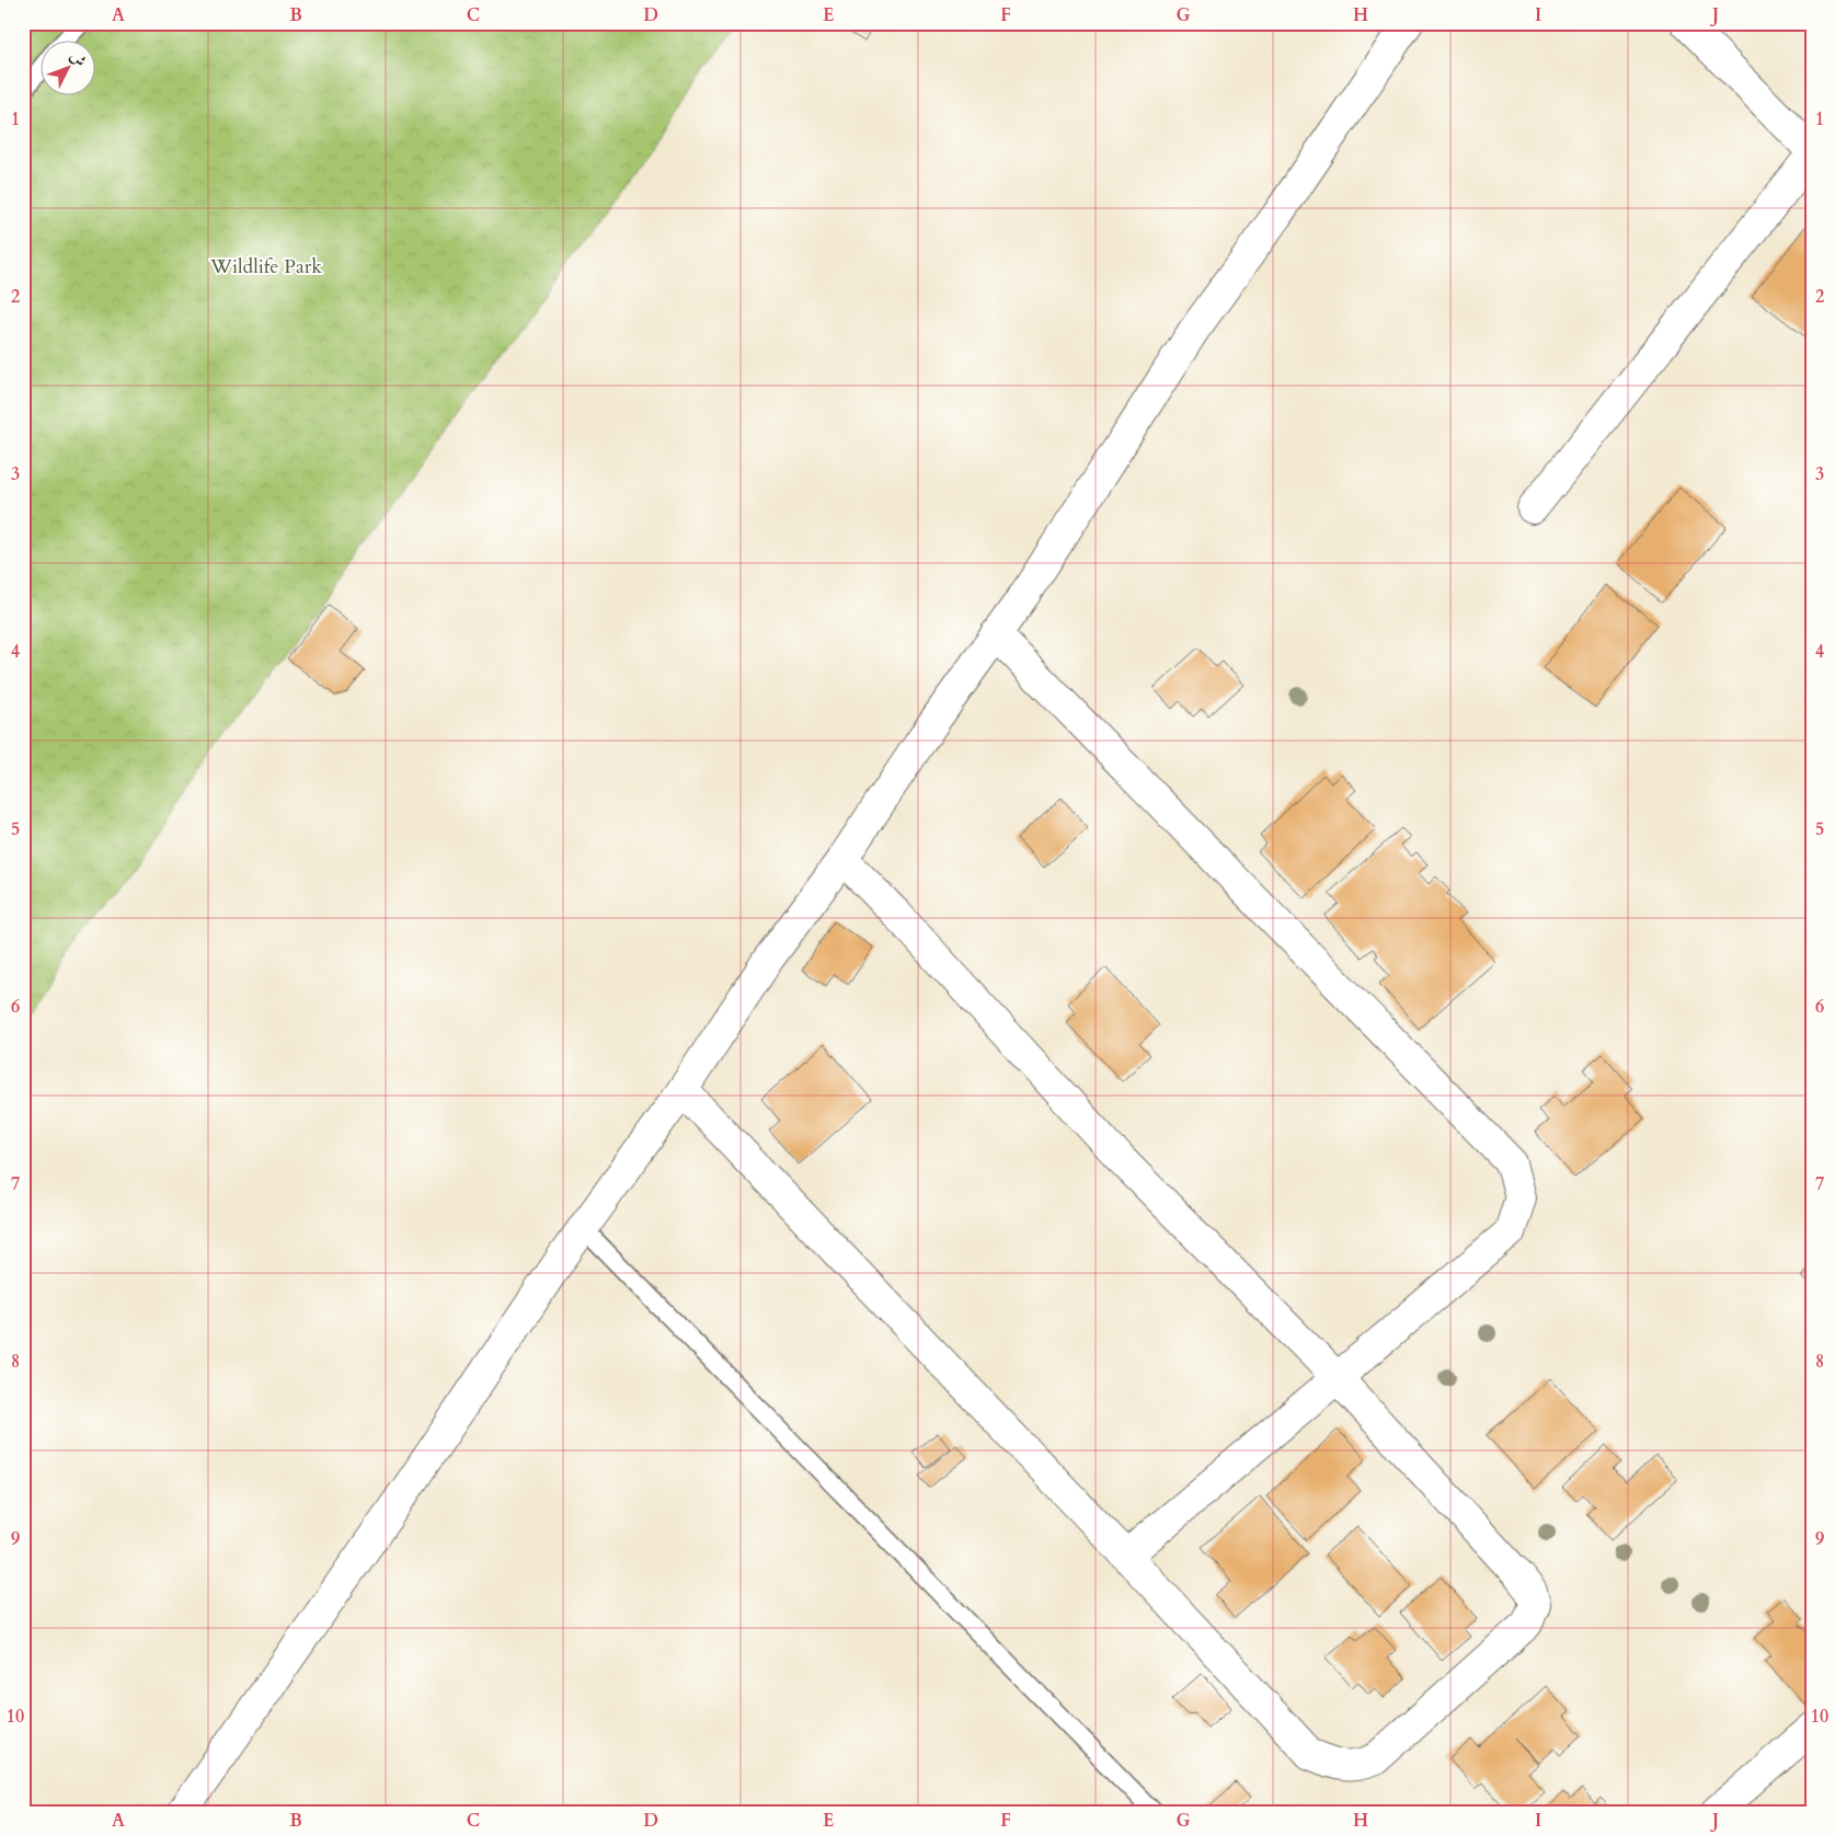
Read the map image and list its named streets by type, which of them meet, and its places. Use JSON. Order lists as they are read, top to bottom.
{
  "parks": ["Wildlife Park"],
  "north": "top right",
  "grid": {
    "columns": [
      "A",
      "B",
      "C",
      "D",
      "E",
      "F",
      "G",
      "H",
      "I",
      "J"
    ],
    "rows": [
      "1",
      "2",
      "3",
      "4",
      "5",
      "6",
      "7",
      "8",
      "9",
      "10"
    ]
  }
}
